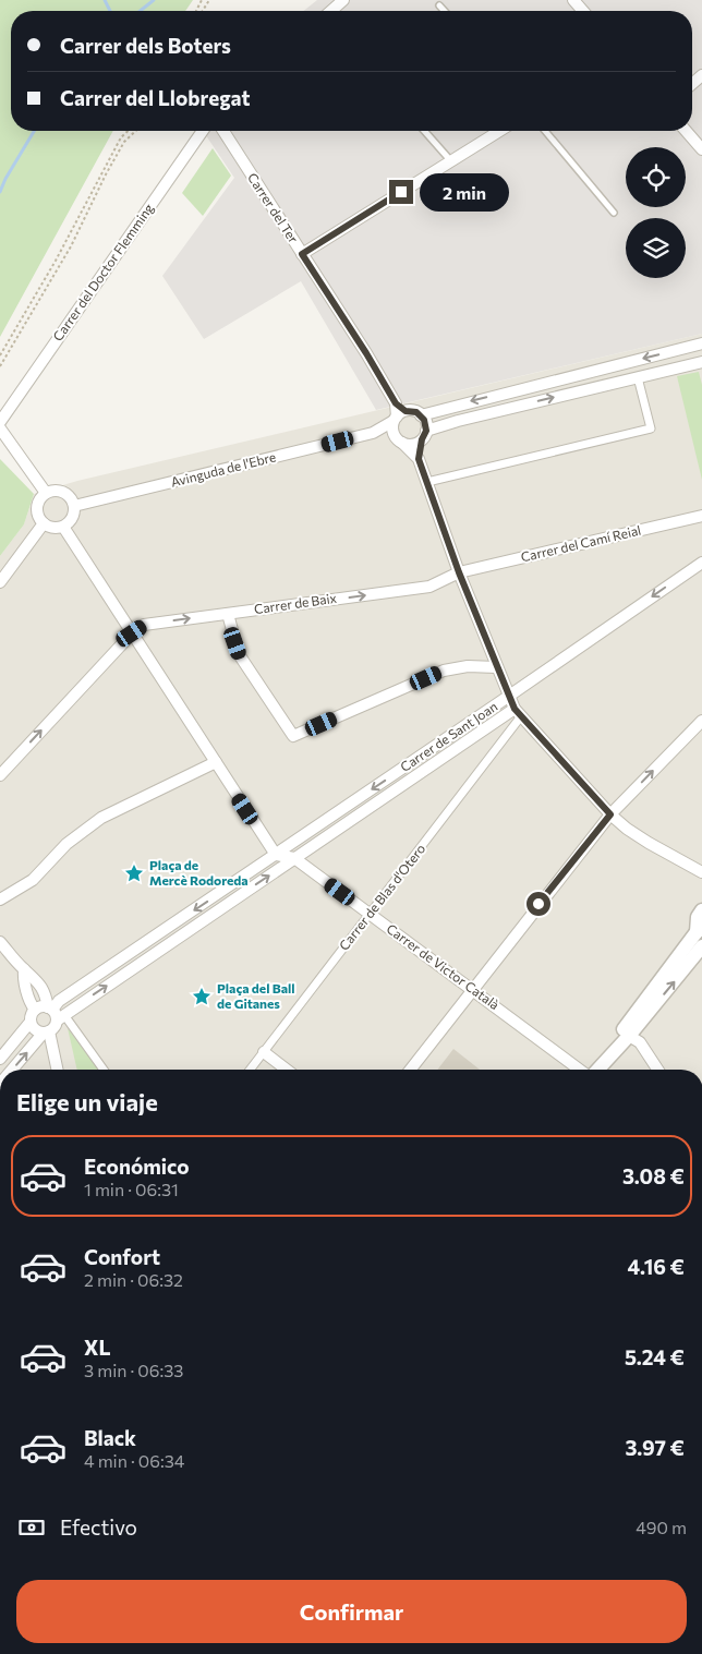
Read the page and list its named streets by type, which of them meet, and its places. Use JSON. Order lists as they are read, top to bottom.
{
  "streets": {
    "street": [
      "Carrer del Ter",
      "Carrer del Doctor Flemming",
      "Avinguda de l'Ebre",
      "Carrer del Camí Reial",
      "Carrer de Baix",
      "Carrer de Sant Joan",
      "Carrer de Blas d'Otero",
      "Carrer de Victor Català"
    ]
  },
  "crossings": [
    ["Carrer del Ter", "Avinguda de l'Ebre"],
    ["Carrer del Camí Reial", "Carrer de Baix"],
    ["Carrer de Sant Joan", "Carrer de Blas d'Otero"],
    ["Carrer de Sant Joan", "Carrer de Victor Català"],
    ["Carrer de Blas d'Otero", "Carrer de Victor Català"]
  ],
  "one_way": ["Carrer de Baix"],
  "places": {
    "place": ["Plaça de Mercè Rodoreda", "Plaça del Ball de Gitanes"]
  },
  "page": {
    "banner": ["Carrer dels Boters", "Carrer del Llobregat"],
    "bubble": "2 min",
    "heading": "Elige un viaje",
    "list": [
      {
        "name": "Económico",
        "note": "1 min · 06:31",
        "value": "3.08 €"
      },
      {
        "name": "Confort",
        "note": "2 min · 06:32",
        "value": "4.16 €"
      },
      {
        "name": "XL",
        "note": "3 min · 06:33",
        "value": "5.24 €"
      },
      {
        "name": "Black",
        "note": "4 min · 06:34",
        "value": "3.97 €"
      }
    ],
    "pay": ["Efectivo", "490 m"],
    "buttons": "Confirmar"
  }
}
